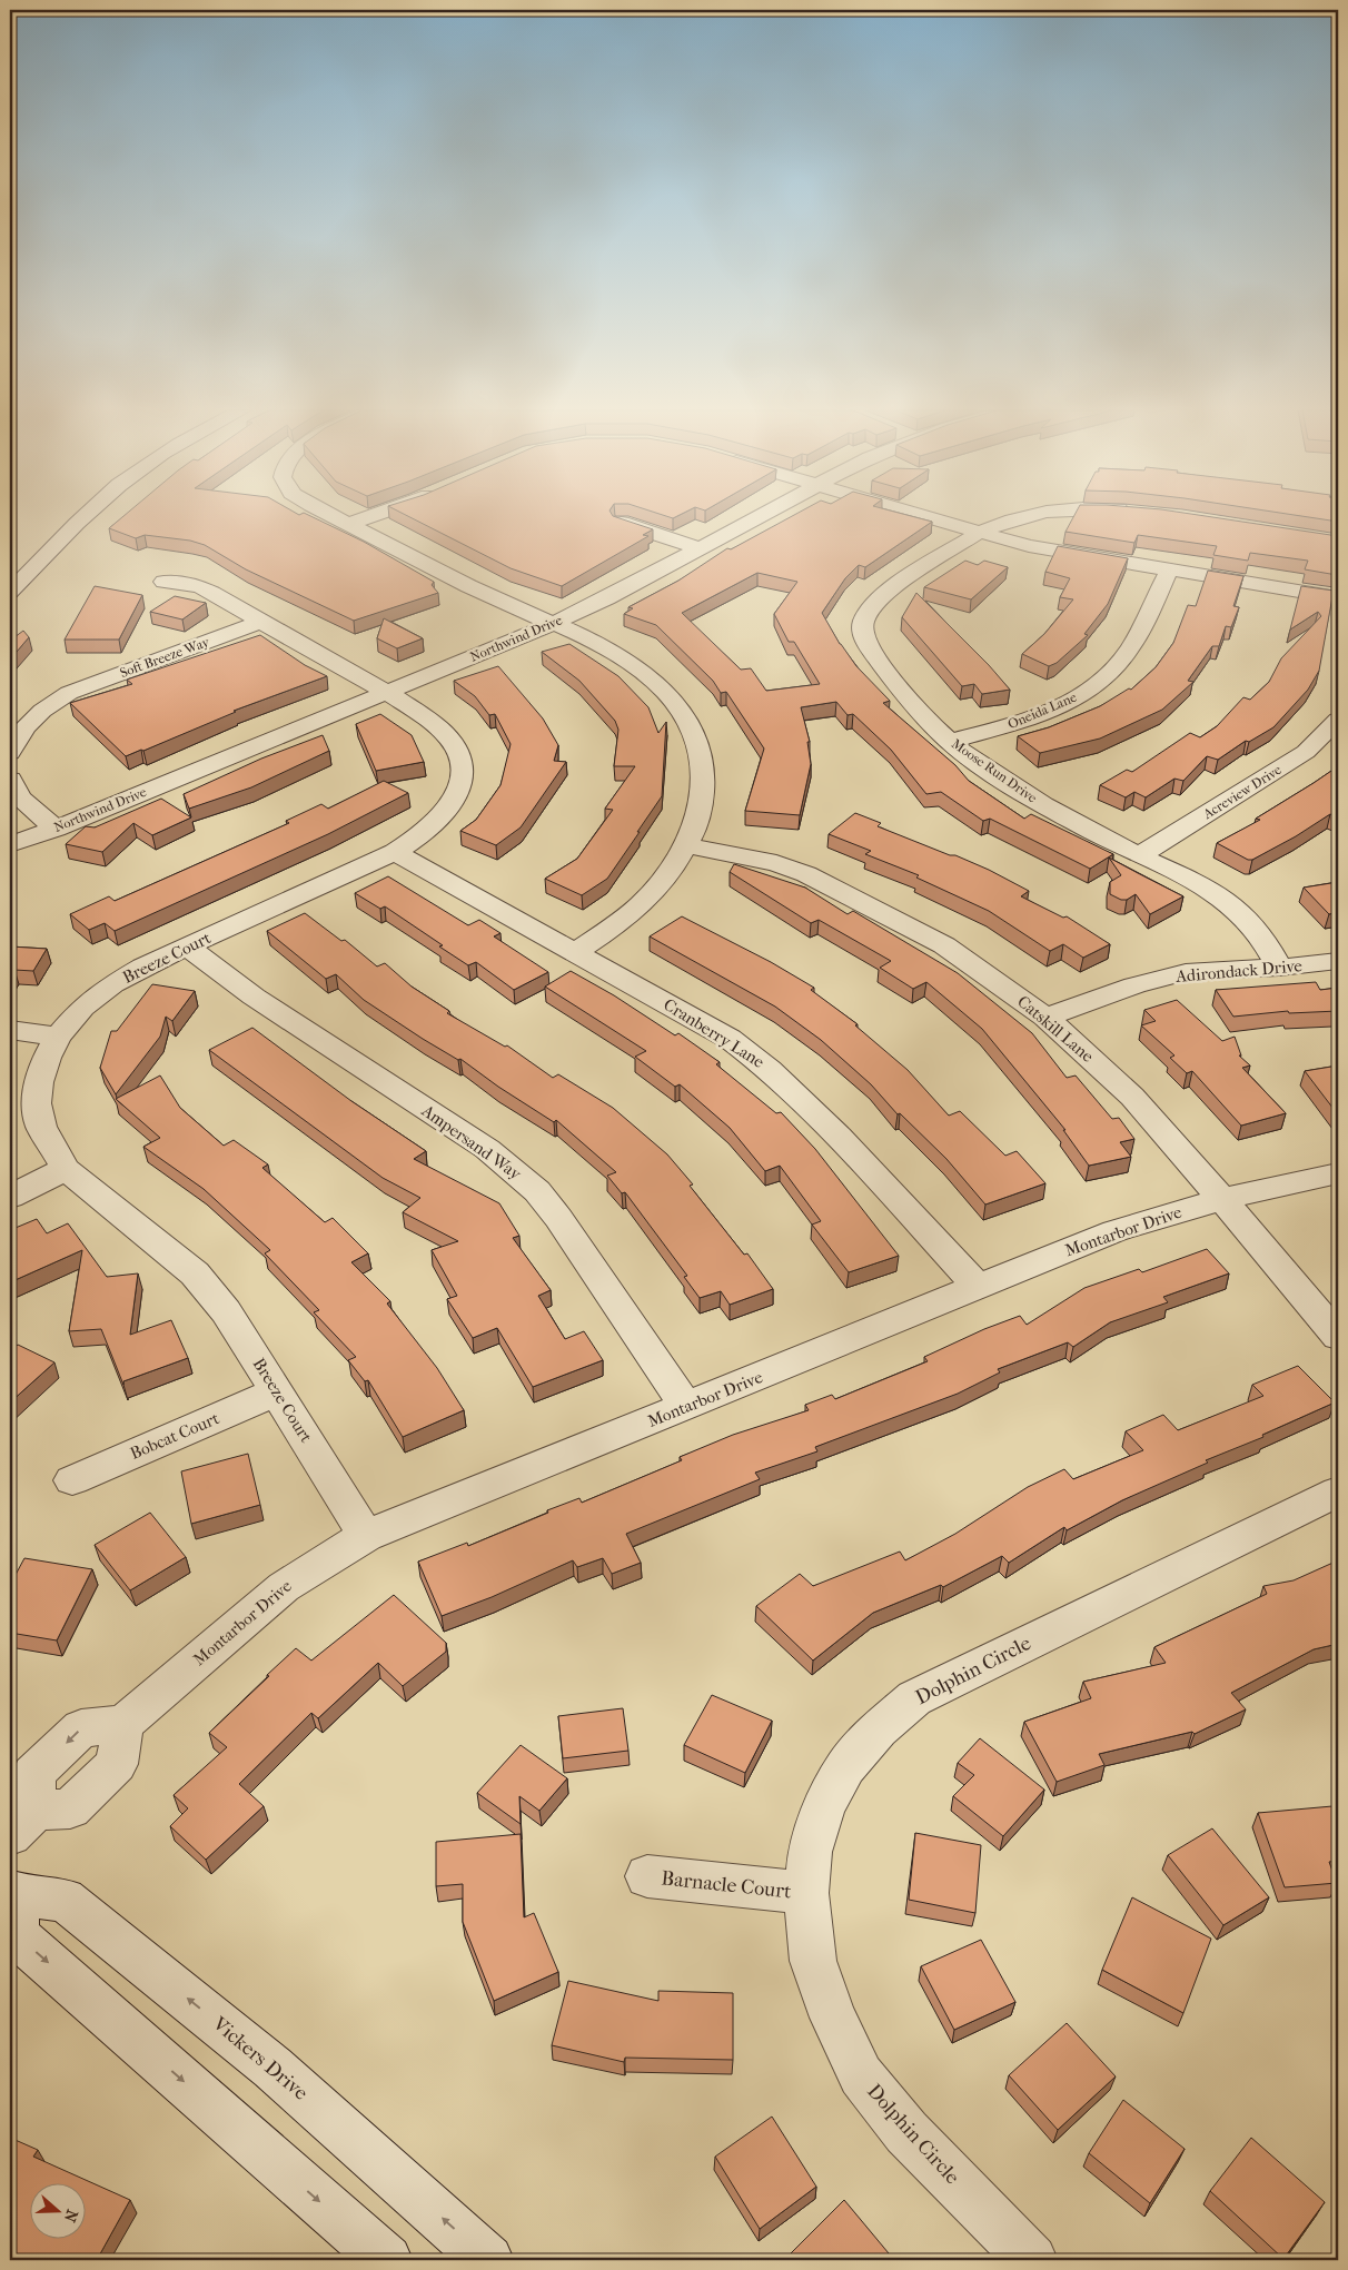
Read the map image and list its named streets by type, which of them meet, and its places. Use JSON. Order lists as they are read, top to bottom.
{
  "streets": {
    "street": [
      "Northwind Drive",
      "Soft Breeze Way",
      "Oneida Lane",
      "Moose Run Drive",
      "Acreview Drive",
      "Breeze Court",
      "Adirondack Drive",
      "Catskill Lane",
      "Cranberry Lane",
      "Ampersand Way",
      "Montarbor Drive",
      "Bobcat Court",
      "Dolphin Circle",
      "Barnacle Court",
      "Vickers Drive"
    ]
  },
  "crossings": [
    ["Northwind Drive", "Breeze Court"],
    ["Soft Breeze Way", "Breeze Court"],
    ["Oneida Lane", "Moose Run Drive"],
    ["Moose Run Drive", "Acreview Drive"],
    ["Moose Run Drive", "Adirondack Drive"],
    ["Breeze Court", "Cranberry Lane"],
    ["Breeze Court", "Ampersand Way"],
    ["Breeze Court", "Montarbor Drive"],
    ["Breeze Court", "Bobcat Court"],
    ["Adirondack Drive", "Catskill Lane"],
    ["Catskill Lane", "Montarbor Drive"],
    ["Cranberry Lane", "Montarbor Drive"],
    ["Ampersand Way", "Montarbor Drive"],
    ["Dolphin Circle", "Barnacle Court"]
  ],
  "north": "right"
}
